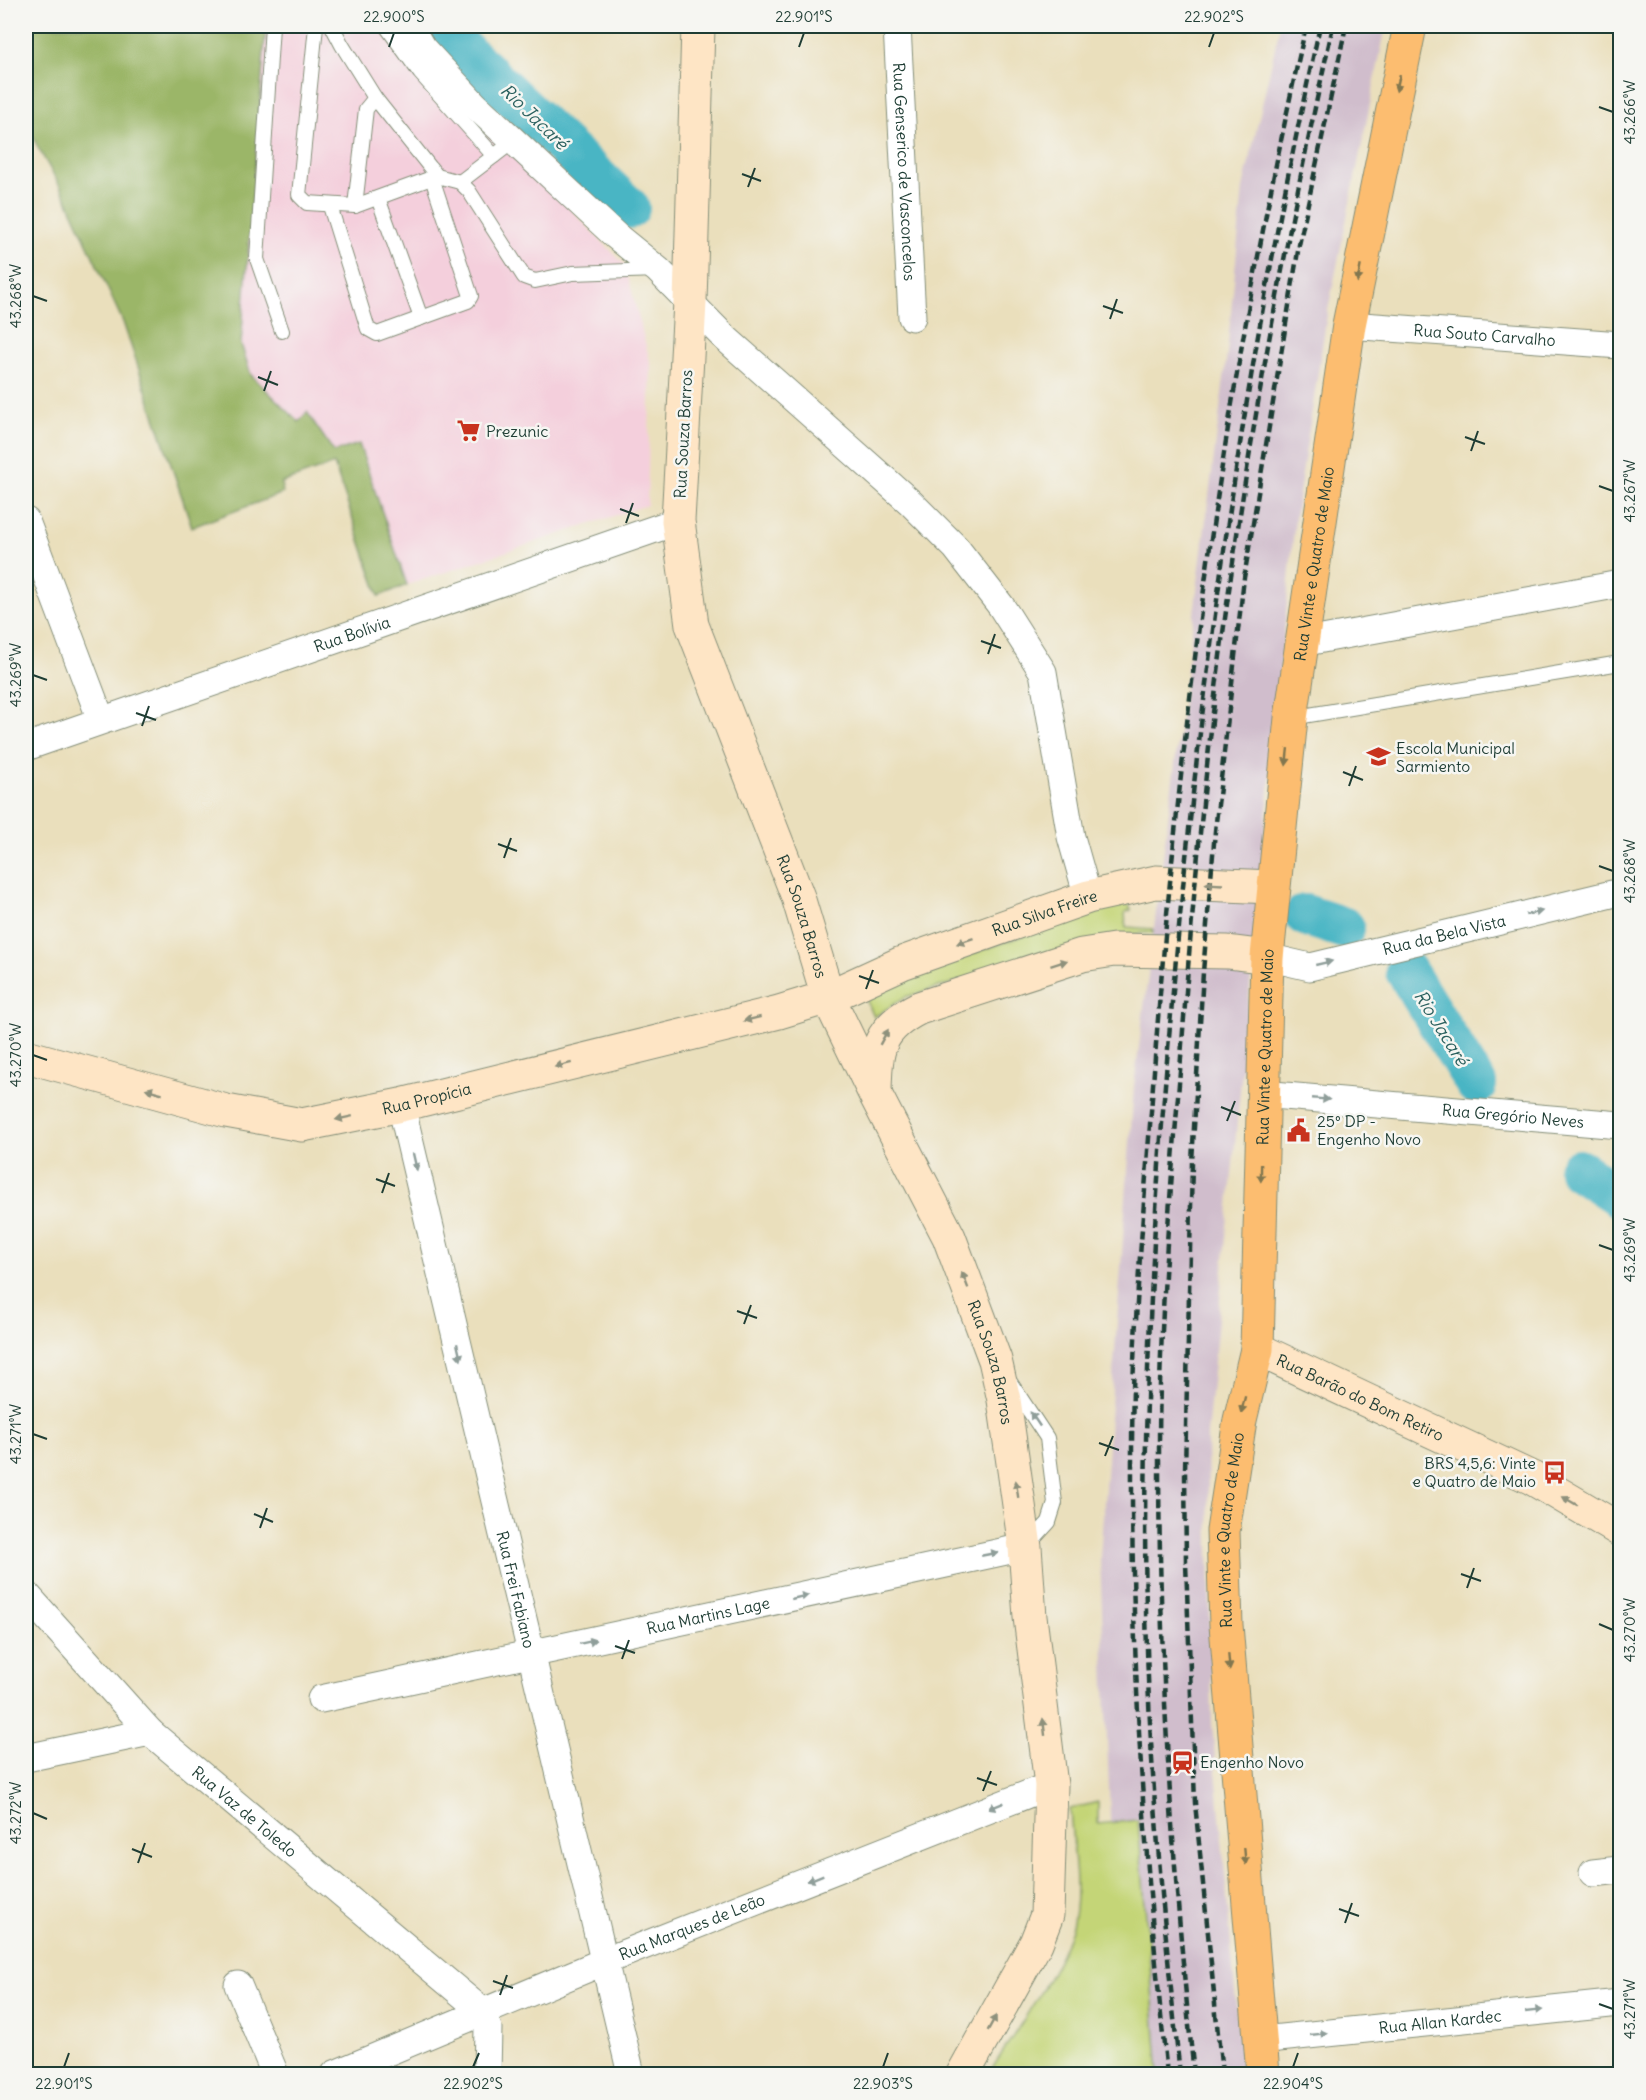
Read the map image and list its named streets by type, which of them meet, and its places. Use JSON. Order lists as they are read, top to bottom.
{
  "streets": {
    "main road": [
      "Rua Souza Barros",
      "Rua Vinte e Quatro de Maio",
      "Rua Silva Freire",
      "Rua Propícia",
      "Rua Barão do Bom Retiro"
    ],
    "street": [
      "Rua Genserico de Vasconcelos",
      "Rua Souto Carvalho",
      "Rua Bolívia",
      "Rua da Bela Vista",
      "Rua Gregório Neves",
      "Rua Frei Fabiano",
      "Rua Martins Lage",
      "Rua Vaz de Toledo",
      "Rua Marques de Leão",
      "Rua Allan Kardec"
    ]
  },
  "crossings": [
    ["Rua Souto Carvalho", "Rua Vinte e Quatro de Maio"],
    ["Rua Souza Barros", "Rua Bolívia"],
    ["Rua Souza Barros", "Rua Silva Freire"],
    ["Rua Souza Barros", "Rua Propícia"],
    ["Rua Souza Barros", "Rua Martins Lage"],
    ["Rua Souza Barros", "Rua Marques de Leão"],
    ["Rua Vinte e Quatro de Maio", "Rua Silva Freire"],
    ["Rua Vinte e Quatro de Maio", "Rua da Bela Vista"],
    ["Rua Vinte e Quatro de Maio", "Rua Gregório Neves"],
    ["Rua Vinte e Quatro de Maio", "Rua Barão do Bom Retiro"],
    ["Rua Vinte e Quatro de Maio", "Rua Allan Kardec"],
    ["Rua Silva Freire", "Rua Propícia"],
    ["Rua Propícia", "Rua Frei Fabiano"],
    ["Rua Frei Fabiano", "Rua Martins Lage"],
    ["Rua Frei Fabiano", "Rua Marques de Leão"],
    ["Rua Vaz de Toledo", "Rua Marques de Leão"]
  ],
  "one_way": [
    "Rua Souza Barros",
    "Rua Vinte e Quatro de Maio",
    "Rua Silva Freire",
    "Rua da Bela Vista",
    "Rua Propícia",
    "Rua Gregório Neves",
    "Rua Barão do Bom Retiro",
    "Rua Frei Fabiano",
    "Rua Martins Lage",
    "Rua Marques de Leão",
    "Rua Allan Kardec"
  ],
  "water": ["Rio Jacaré"],
  "places": {
    "supermarket": ["Prezunic"],
    "school or university": ["Escola Municipal Sarmiento"],
    "public building": ["25º DP - Engenho Novo"],
    "bus stop": ["BRS 4,5,6: Vinte e Quatro de Maio"],
    "station": ["Engenho Novo"]
  },
  "coordinates": [
    "22.900°S",
    "22.901°S",
    "22.902°S",
    "43.266°W",
    "43.268°W",
    "43.267°W",
    "43.269°W",
    "43.270°W",
    "43.271°W",
    "43.272°W",
    "22.903°S",
    "22.904°S"
  ]
}
